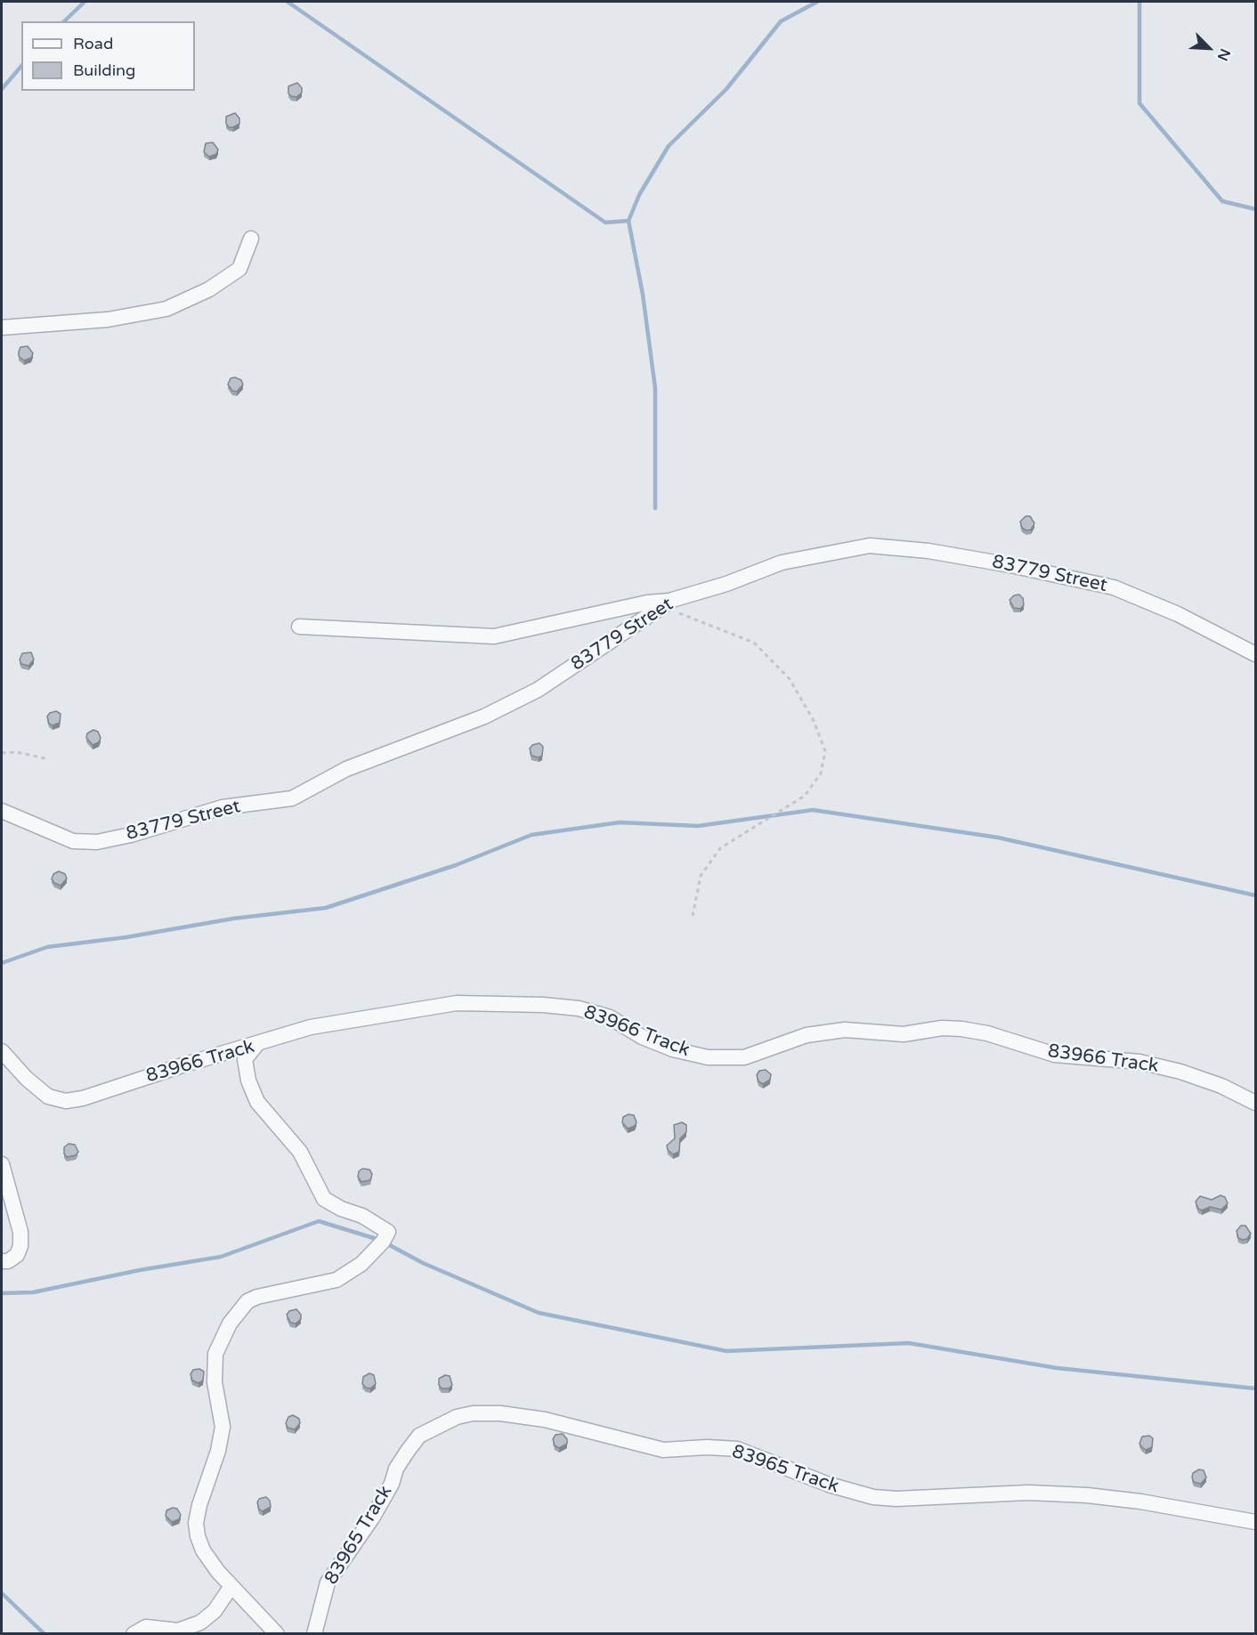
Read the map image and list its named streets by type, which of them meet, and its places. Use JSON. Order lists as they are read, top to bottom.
{
  "streets": {
    "street": ["83779 Street", "83966 Track", "83965 Track"]
  },
  "legend": ["Road", "Building"],
  "north": "bottom right"
}
